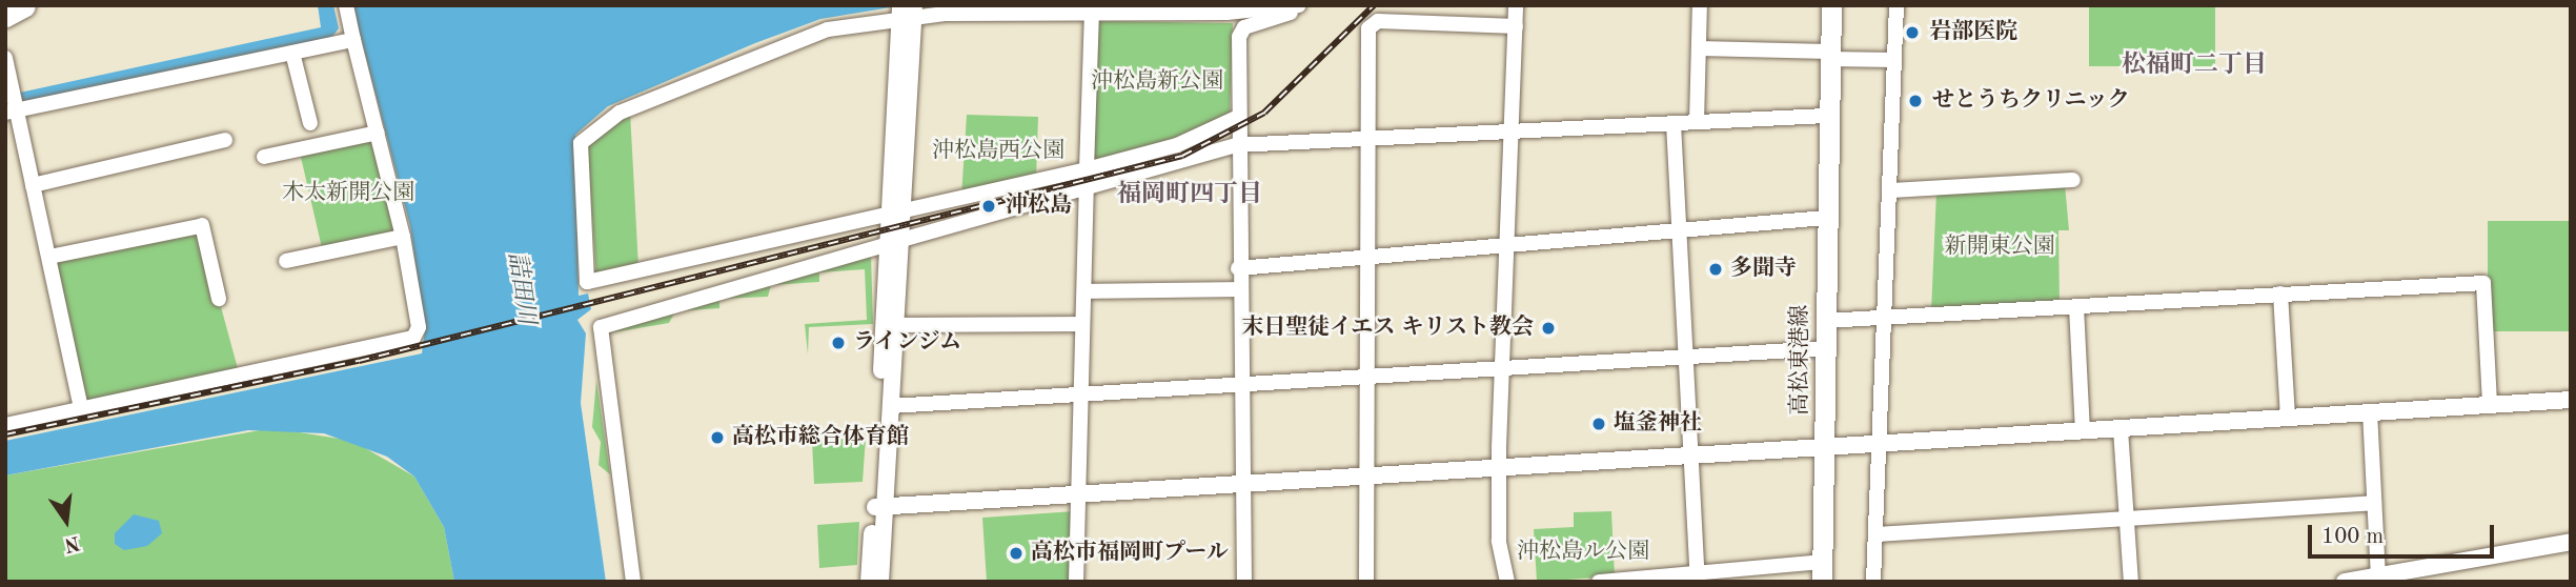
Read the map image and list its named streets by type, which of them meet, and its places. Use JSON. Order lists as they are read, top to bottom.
{
  "streets": {
    "main road": ["高松東港線"]
  },
  "districts": ["松福町二丁目", "福岡町四丁目"],
  "water": ["詰田川"],
  "parks": [
    "沖松島新公園",
    "沖松島西公園",
    "木太新開公園",
    "新開東公園",
    "沖松島ル公園"
  ],
  "places": [
    "岩部医院",
    "せとうちクリニック",
    "沖松島",
    "多聞寺",
    "末日聖徒イエス キリスト教会",
    "ラインジム",
    "塩釜神社",
    "高松市総合体育館",
    "高松市福岡町プール"
  ],
  "scale_bar": "100 m",
  "north": "bottom"
}
